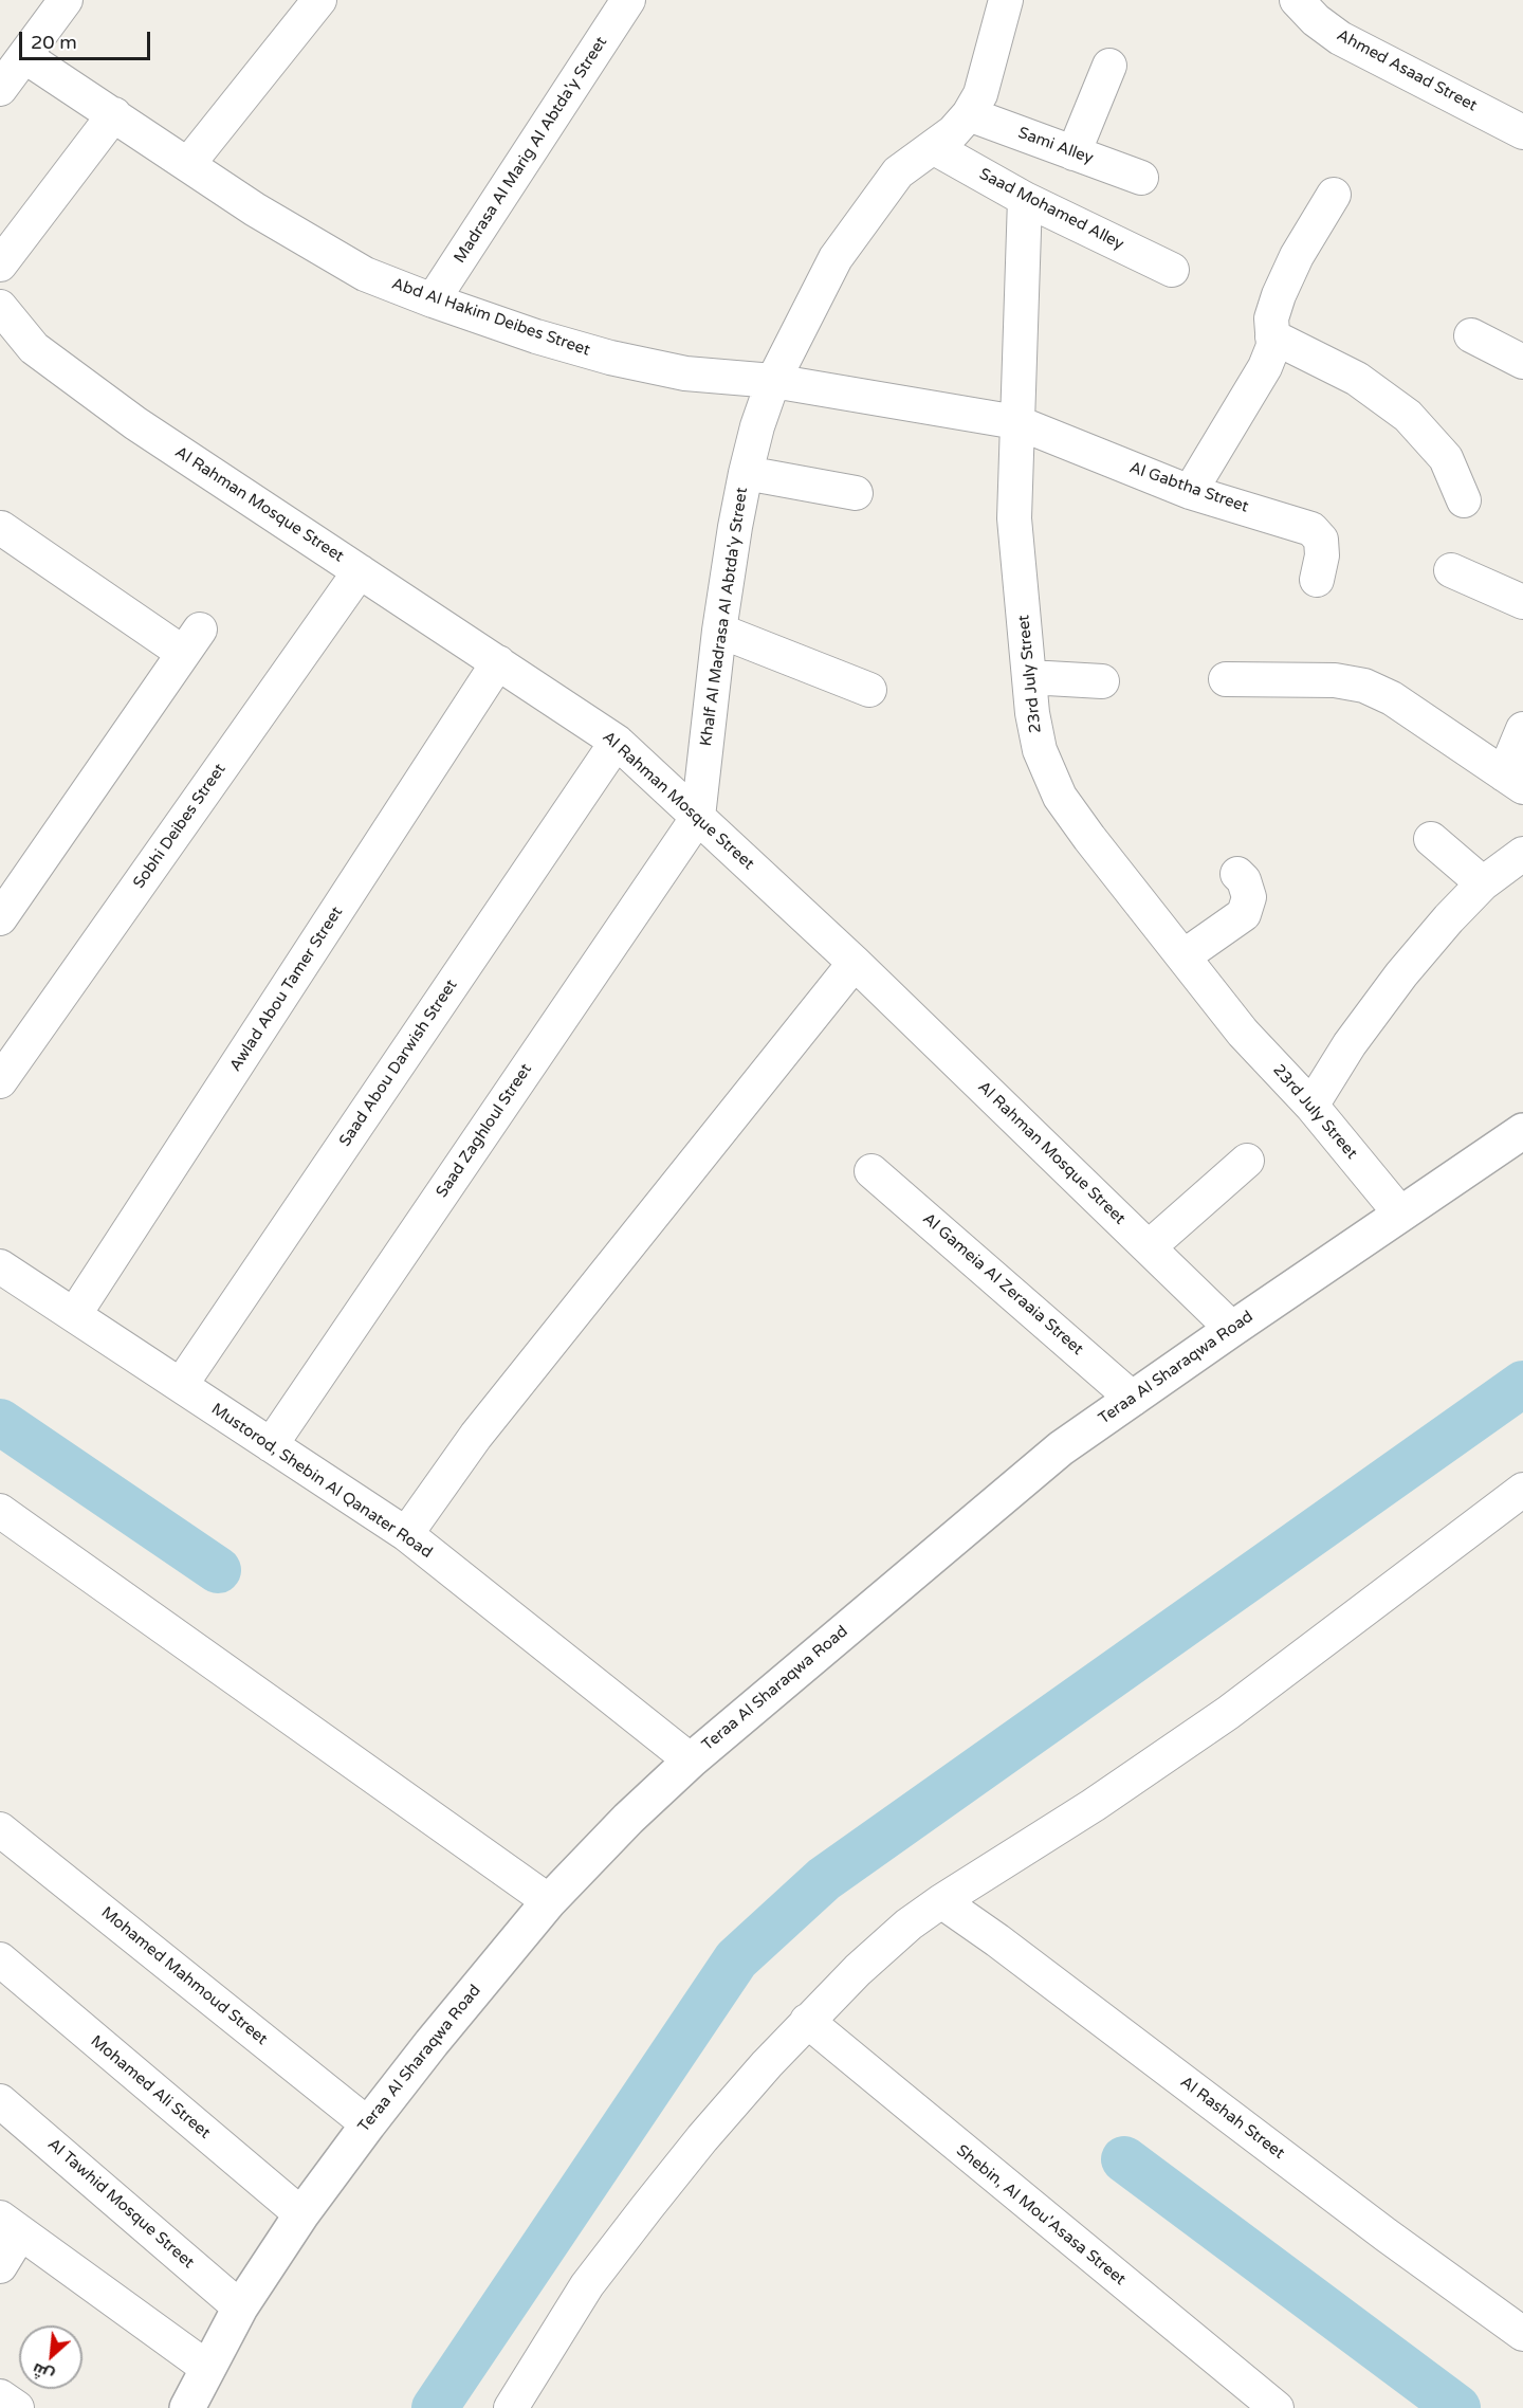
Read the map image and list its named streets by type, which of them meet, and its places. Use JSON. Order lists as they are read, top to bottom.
{
  "streets": {
    "street": [
      "Ahmed Asaad Street",
      "Sami Alley",
      "Madrasa Al Marig Al Abtda'y Street",
      "Saad Mohamed Alley",
      "Abd Al Hakim Deibes Street",
      "Al Gabtha Street",
      "Al Rahman Mosque Street",
      "Khalf Al Madrasa Al Abtda'y Street",
      "23rd July Street",
      "Sobhi Deibes Street",
      "Awlad Abou Tamer Street",
      "Saad Abou Darwish Street",
      "Saad Zaghloul Street",
      "Al Gameia Al Zeraaia Street",
      "Teraa Al Sharaqwa Road",
      "Mustorod, Shebin Al Qanater Road",
      "Mohamed Mahmoud Street",
      "Mohamed Ali Street",
      "Al Rashah Street",
      "Al Tawhid Mosque Street",
      "Shebin, Al Mou'Asasa Street"
    ]
  },
  "crossings": [
    ["Sami Alley", "Khalf Al Madrasa Al Abtda'y Street"],
    ["Madrasa Al Marig Al Abtda'y Street", "Abd Al Hakim Deibes Street"],
    ["Saad Mohamed Alley", "Khalf Al Madrasa Al Abtda'y Street"],
    ["Saad Mohamed Alley", "23rd July Street"],
    ["Abd Al Hakim Deibes Street", "Al Gabtha Street"],
    ["Abd Al Hakim Deibes Street", "Khalf Al Madrasa Al Abtda'y Street"],
    ["Abd Al Hakim Deibes Street", "23rd July Street"],
    ["Al Gabtha Street", "23rd July Street"],
    ["Al Rahman Mosque Street", "Khalf Al Madrasa Al Abtda'y Street"],
    ["Al Rahman Mosque Street", "Sobhi Deibes Street"],
    ["Al Rahman Mosque Street", "Awlad Abou Tamer Street"],
    ["Al Rahman Mosque Street", "Saad Abou Darwish Street"],
    ["Al Rahman Mosque Street", "Saad Zaghloul Street"],
    ["Al Rahman Mosque Street", "Teraa Al Sharaqwa Road"],
    ["Khalf Al Madrasa Al Abtda'y Street", "Saad Zaghloul Street"],
    ["23rd July Street", "Teraa Al Sharaqwa Road"],
    ["Awlad Abou Tamer Street", "Mustorod, Shebin Al Qanater Road"],
    ["Saad Abou Darwish Street", "Mustorod, Shebin Al Qanater Road"],
    ["Saad Zaghloul Street", "Mustorod, Shebin Al Qanater Road"],
    ["Al Gameia Al Zeraaia Street", "Teraa Al Sharaqwa Road"],
    ["Teraa Al Sharaqwa Road", "Mustorod, Shebin Al Qanater Road"],
    ["Teraa Al Sharaqwa Road", "Mohamed Mahmoud Street"],
    ["Teraa Al Sharaqwa Road", "Mohamed Ali Street"],
    ["Teraa Al Sharaqwa Road", "Al Tawhid Mosque Street"]
  ],
  "scale_bar": "20 m",
  "north": "bottom left"
}
